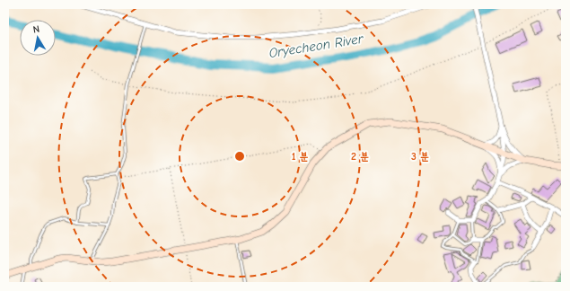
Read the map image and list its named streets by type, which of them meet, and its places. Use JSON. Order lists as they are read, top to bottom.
{
  "water": ["Oryecheon River"],
  "north": "top",
  "rings": ["1 분", "2 분", "3 분"]
}
